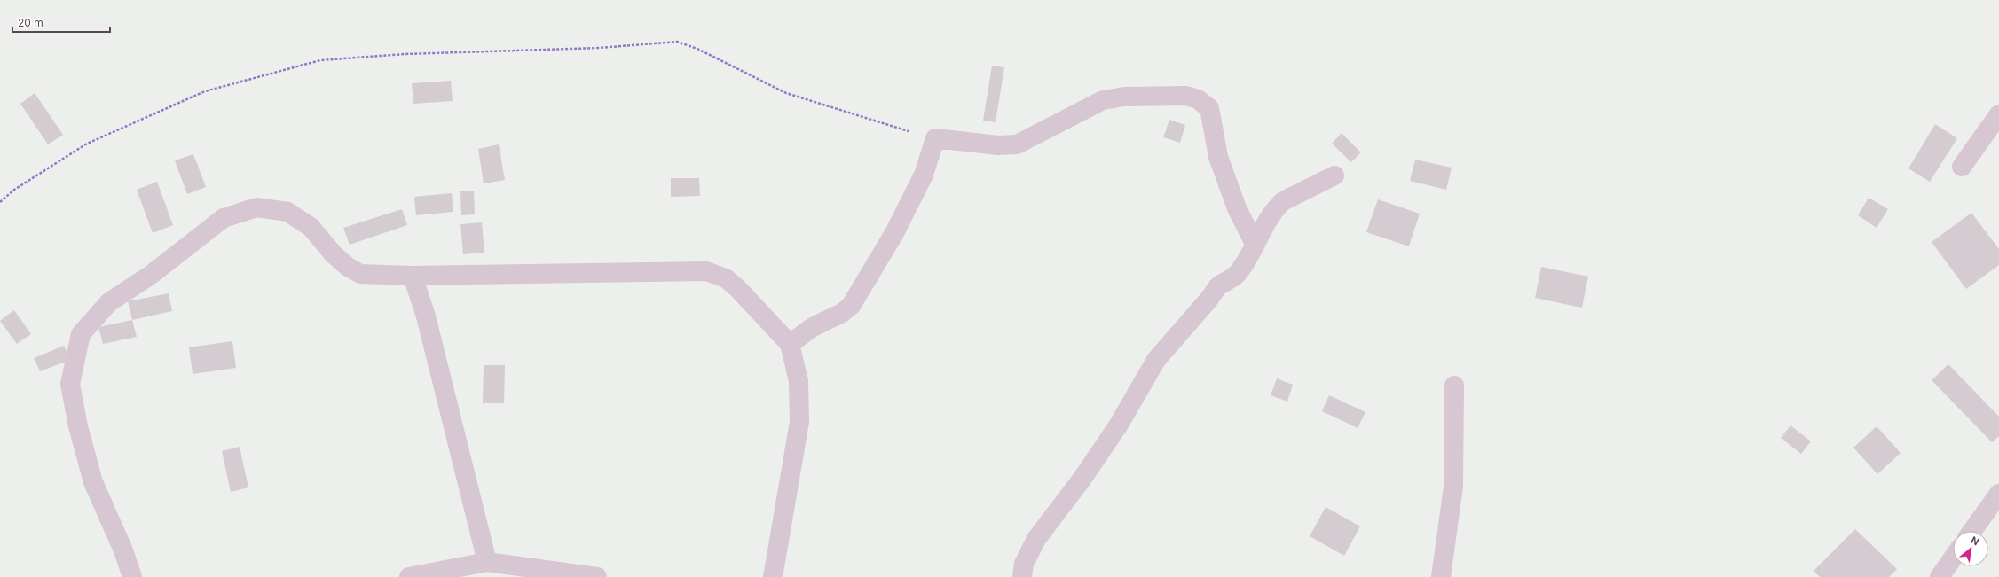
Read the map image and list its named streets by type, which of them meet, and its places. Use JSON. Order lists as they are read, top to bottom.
{
  "scale_bar": "20 m",
  "north": "top right"
}
